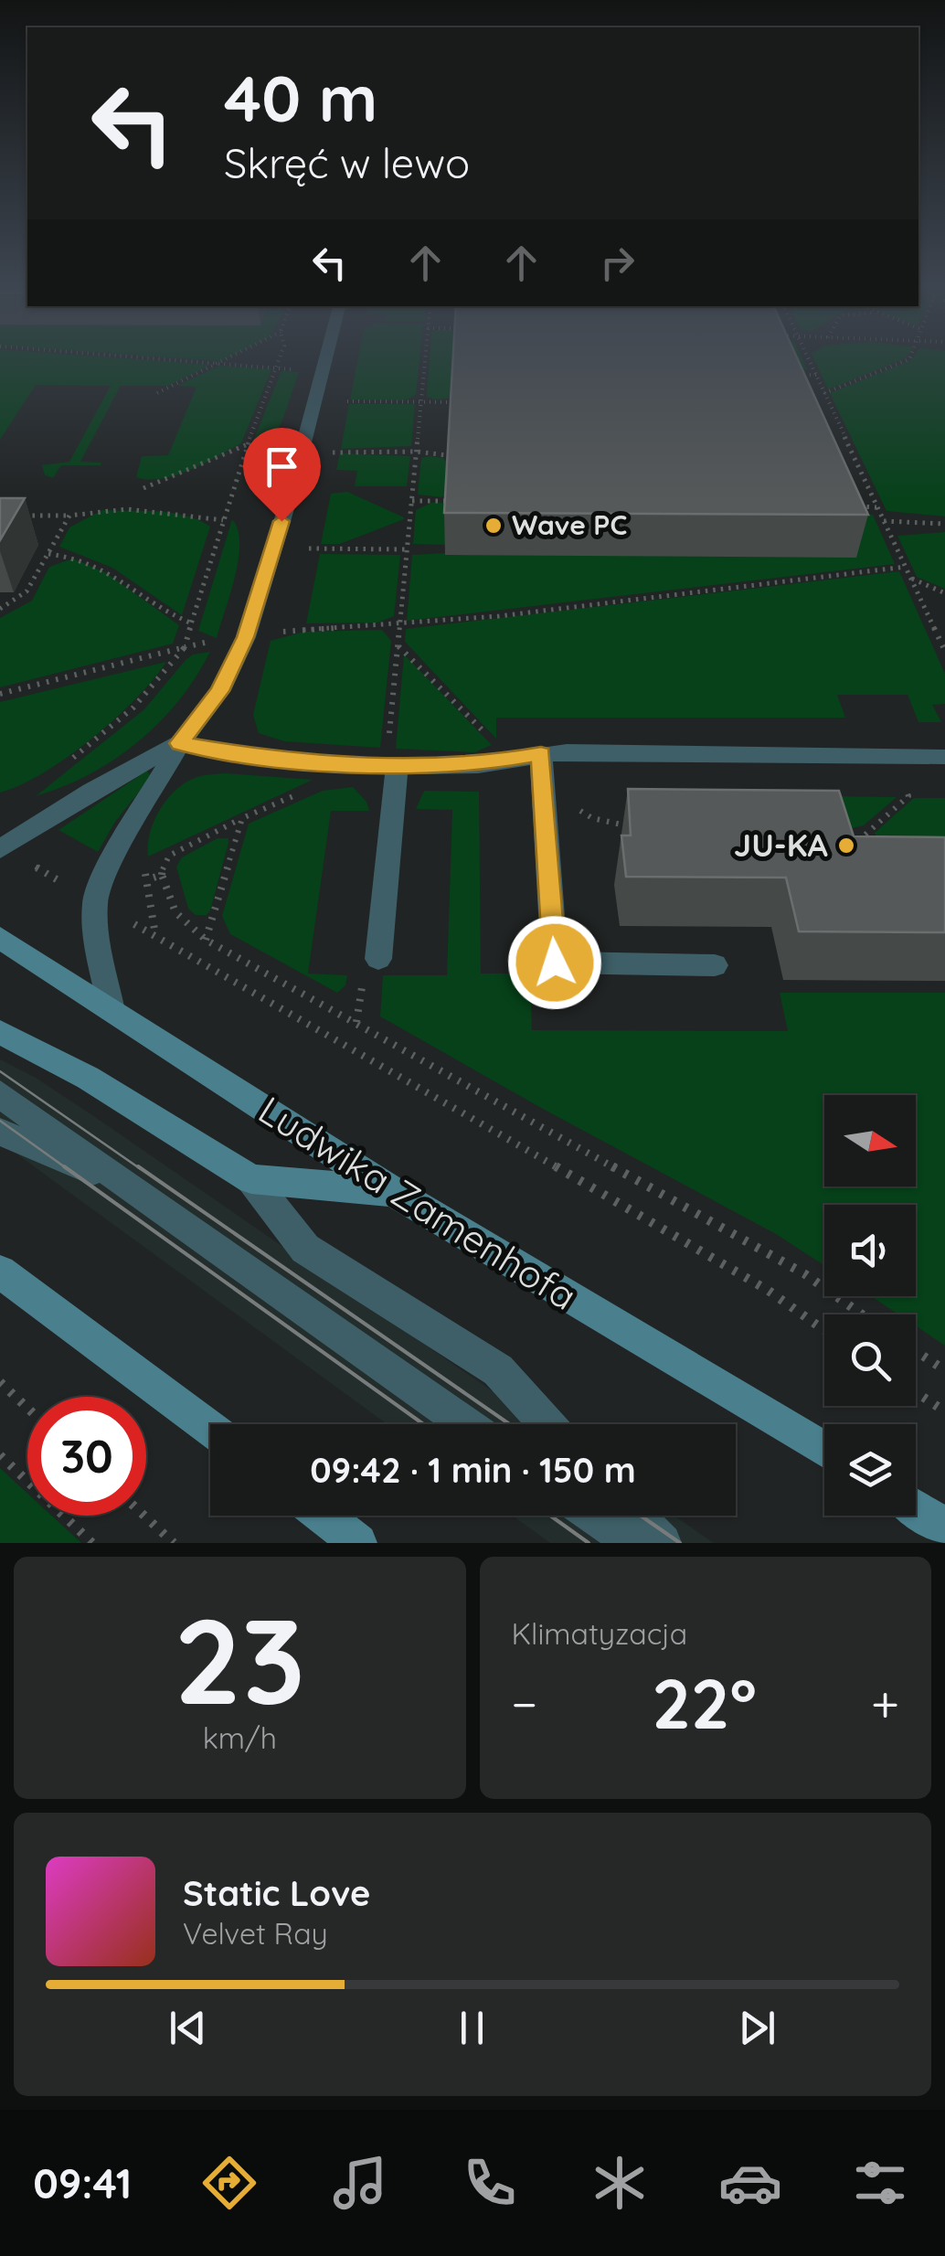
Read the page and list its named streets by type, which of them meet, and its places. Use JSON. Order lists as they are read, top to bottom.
{
  "streets": {
    "main road": ["Ludwika Zamenhofa"]
  },
  "places": ["Wave PC", "JU-KA"],
  "north": "right",
  "page": {
    "turn": ["40 m", "Skręć w lewo"],
    "limit": "30",
    "trip": "09:42 · 1 min · 150 m",
    "tile": [
      ["23", "km/h"],
      "Klimatyzacja"
    ],
    "heat": ["−", "22°", "+"],
    "song": ["Static Love", "Velvet Ray"],
    "tabs": "09:41"
  }
}
